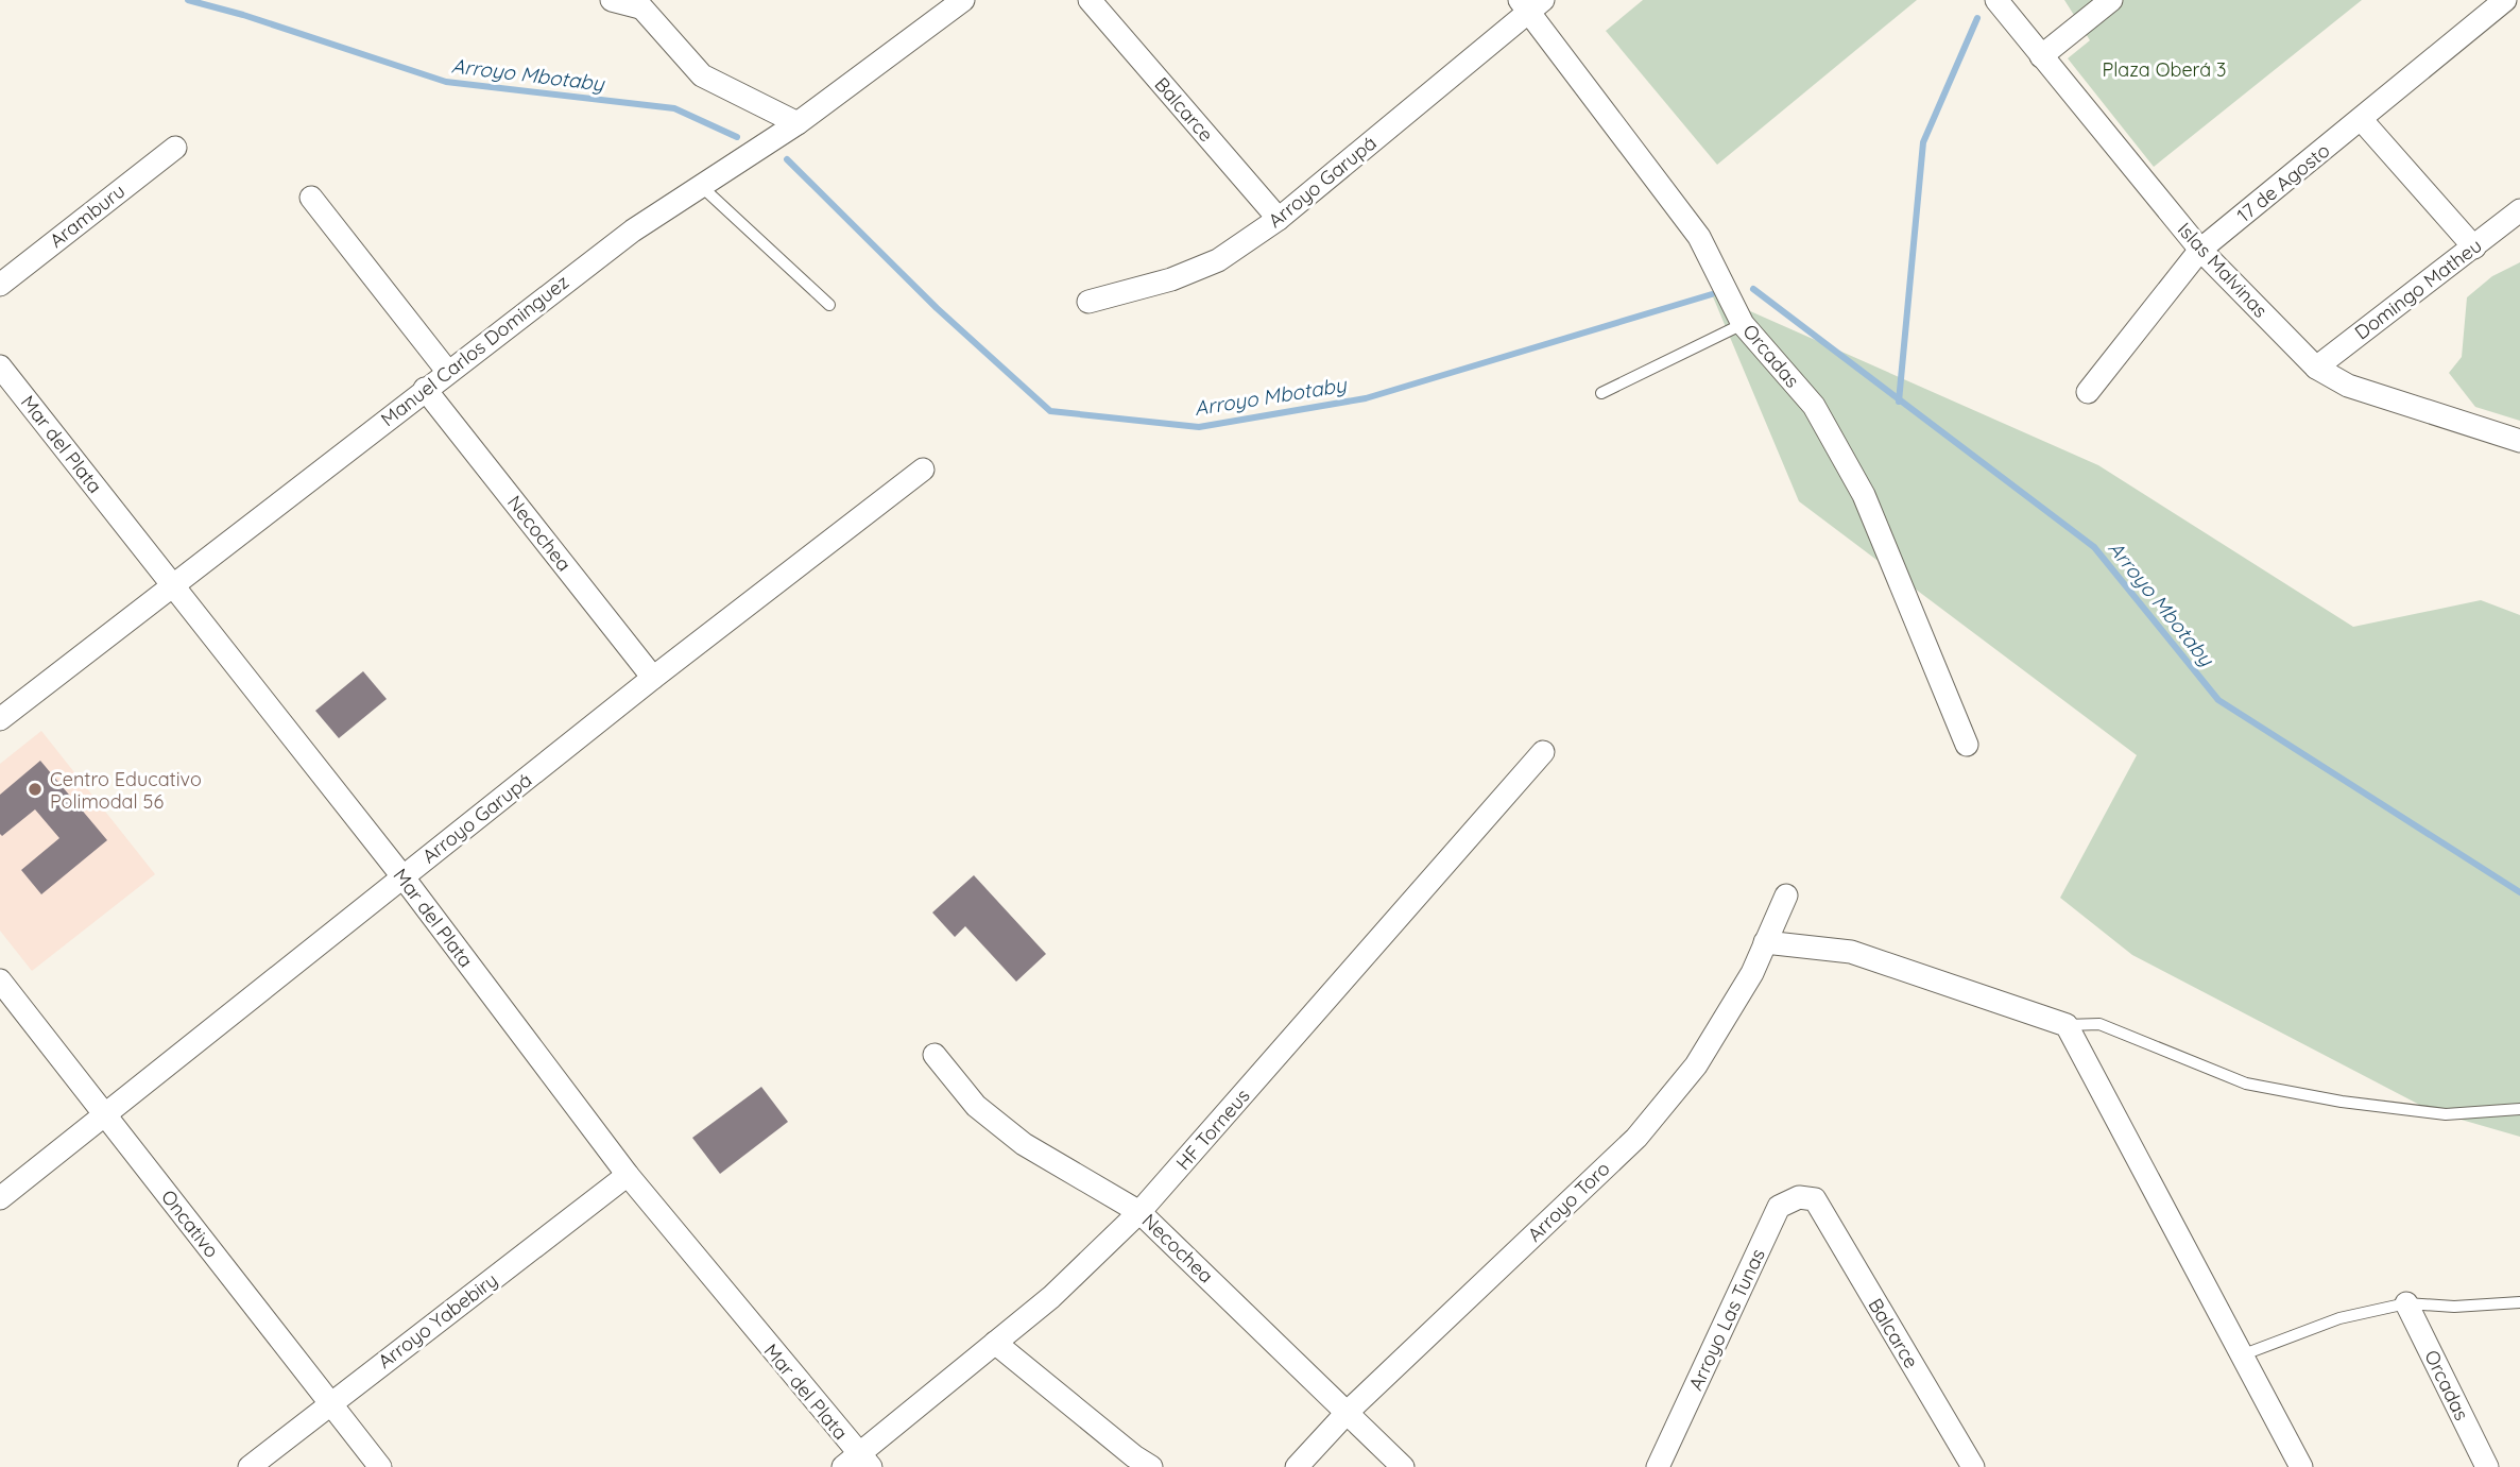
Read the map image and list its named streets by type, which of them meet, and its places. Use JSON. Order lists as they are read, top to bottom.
{
  "streets": {
    "street": [
      "Balcarce",
      "Arroyo Garupá",
      "17 de Agosto",
      "Aramburu",
      "Islas Malvinas",
      "Domingo Matheu",
      "Manuel Carlos Dominguez",
      "Orcadas",
      "Mar del Plata",
      "Necochea",
      "HF Torneus",
      "Arroyo Toro",
      "Oncativo",
      "Arroyo Las Tunas",
      "Arroyo Yabebiry"
    ]
  },
  "crossings": [
    ["Balcarce", "Arroyo Garupá"],
    ["Balcarce", "Arroyo Las Tunas"],
    ["Arroyo Garupá", "Orcadas"],
    ["Arroyo Garupá", "Mar del Plata"],
    ["Arroyo Garupá", "Necochea"],
    ["Arroyo Garupá", "Oncativo"],
    ["17 de Agosto", "Islas Malvinas"],
    ["Islas Malvinas", "Domingo Matheu"],
    ["Manuel Carlos Dominguez", "Mar del Plata"],
    ["Manuel Carlos Dominguez", "Necochea"],
    ["Mar del Plata", "HF Torneus"],
    ["Mar del Plata", "Arroyo Yabebiry"],
    ["Necochea", "HF Torneus"],
    ["Necochea", "Arroyo Toro"],
    ["Oncativo", "Arroyo Yabebiry"]
  ],
  "water": ["Arroyo Mbotaby"],
  "parks": ["Plaza Oberá 3"],
  "places": ["Centro Educativo Polimodal 56"]
}
